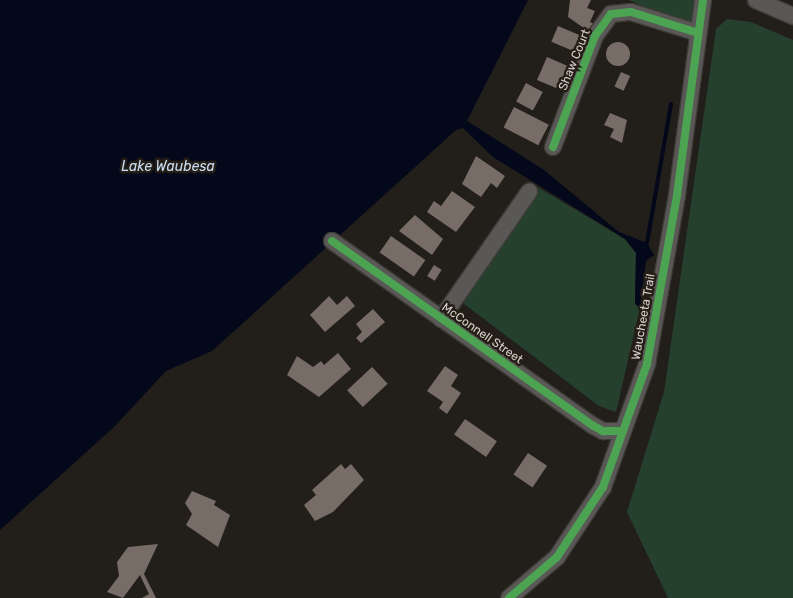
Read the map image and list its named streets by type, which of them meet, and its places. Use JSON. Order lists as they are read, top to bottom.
{
  "streets": {
    "street": ["Shaw Court", "Waucheeta Trail", "McConnell Street"]
  },
  "crossings": [
    ["Shaw Court", "Waucheeta Trail"],
    ["Waucheeta Trail", "McConnell Street"]
  ],
  "water": ["Lake Waubesa"]
}
